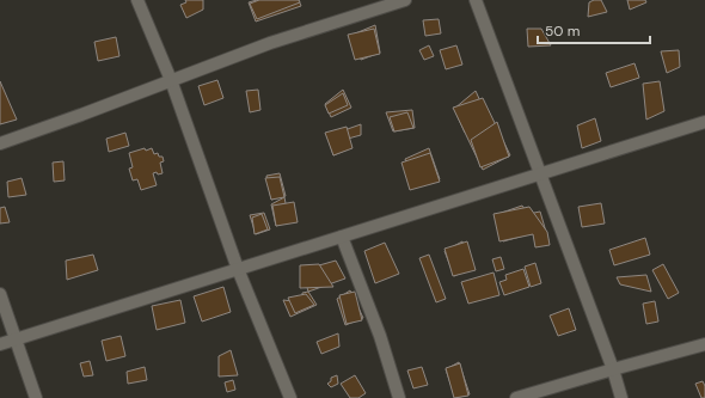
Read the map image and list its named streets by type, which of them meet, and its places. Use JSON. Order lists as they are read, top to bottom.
{
  "scale_bar": "50 m"
}
